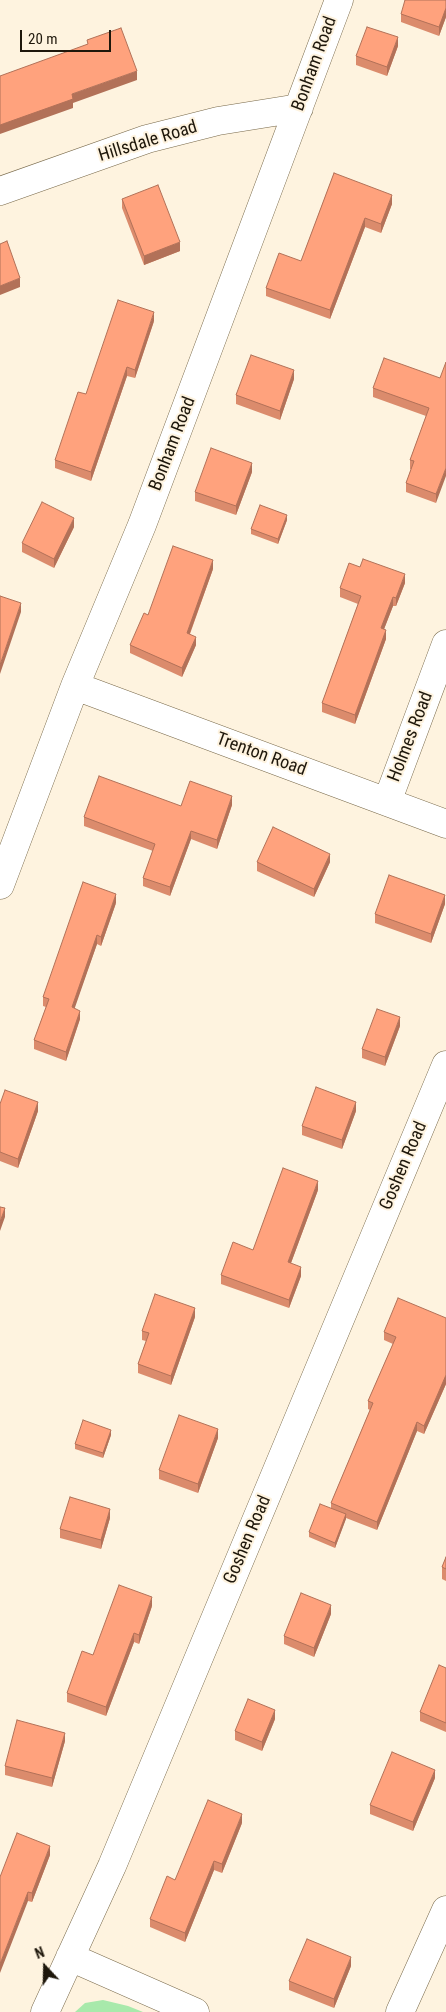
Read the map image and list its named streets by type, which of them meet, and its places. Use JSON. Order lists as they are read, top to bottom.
{
  "streets": {
    "street": [
      "Bonham Road",
      "Hillsdale Road",
      "Holmes Road",
      "Trenton Road",
      "Goshen Road"
    ]
  },
  "crossings": [
    ["Bonham Road", "Hillsdale Road"],
    ["Bonham Road", "Trenton Road"],
    ["Holmes Road", "Trenton Road"]
  ],
  "scale_bar": "20 m",
  "north": "top"
}
